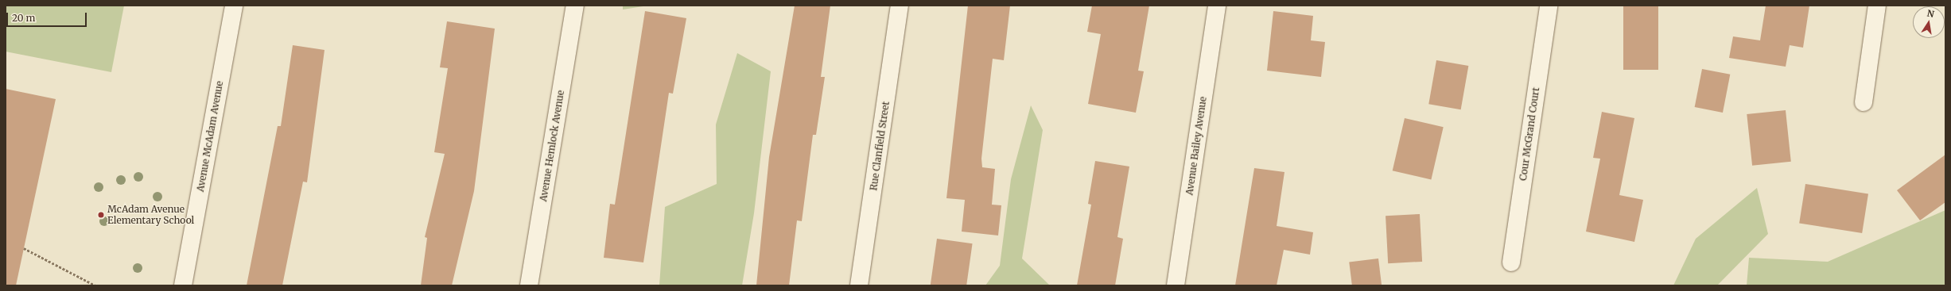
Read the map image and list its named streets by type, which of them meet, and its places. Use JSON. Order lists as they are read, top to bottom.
{
  "streets": {
    "street": [
      "Cour McGrand Court",
      "Avenue McAdam Avenue",
      "Avenue Hemlock Avenue",
      "Rue Clanfield Street",
      "Avenue Bailey Avenue"
    ]
  },
  "places": ["McAdam Avenue Elementary School"],
  "scale_bar": "20 m",
  "north": "top"
}
